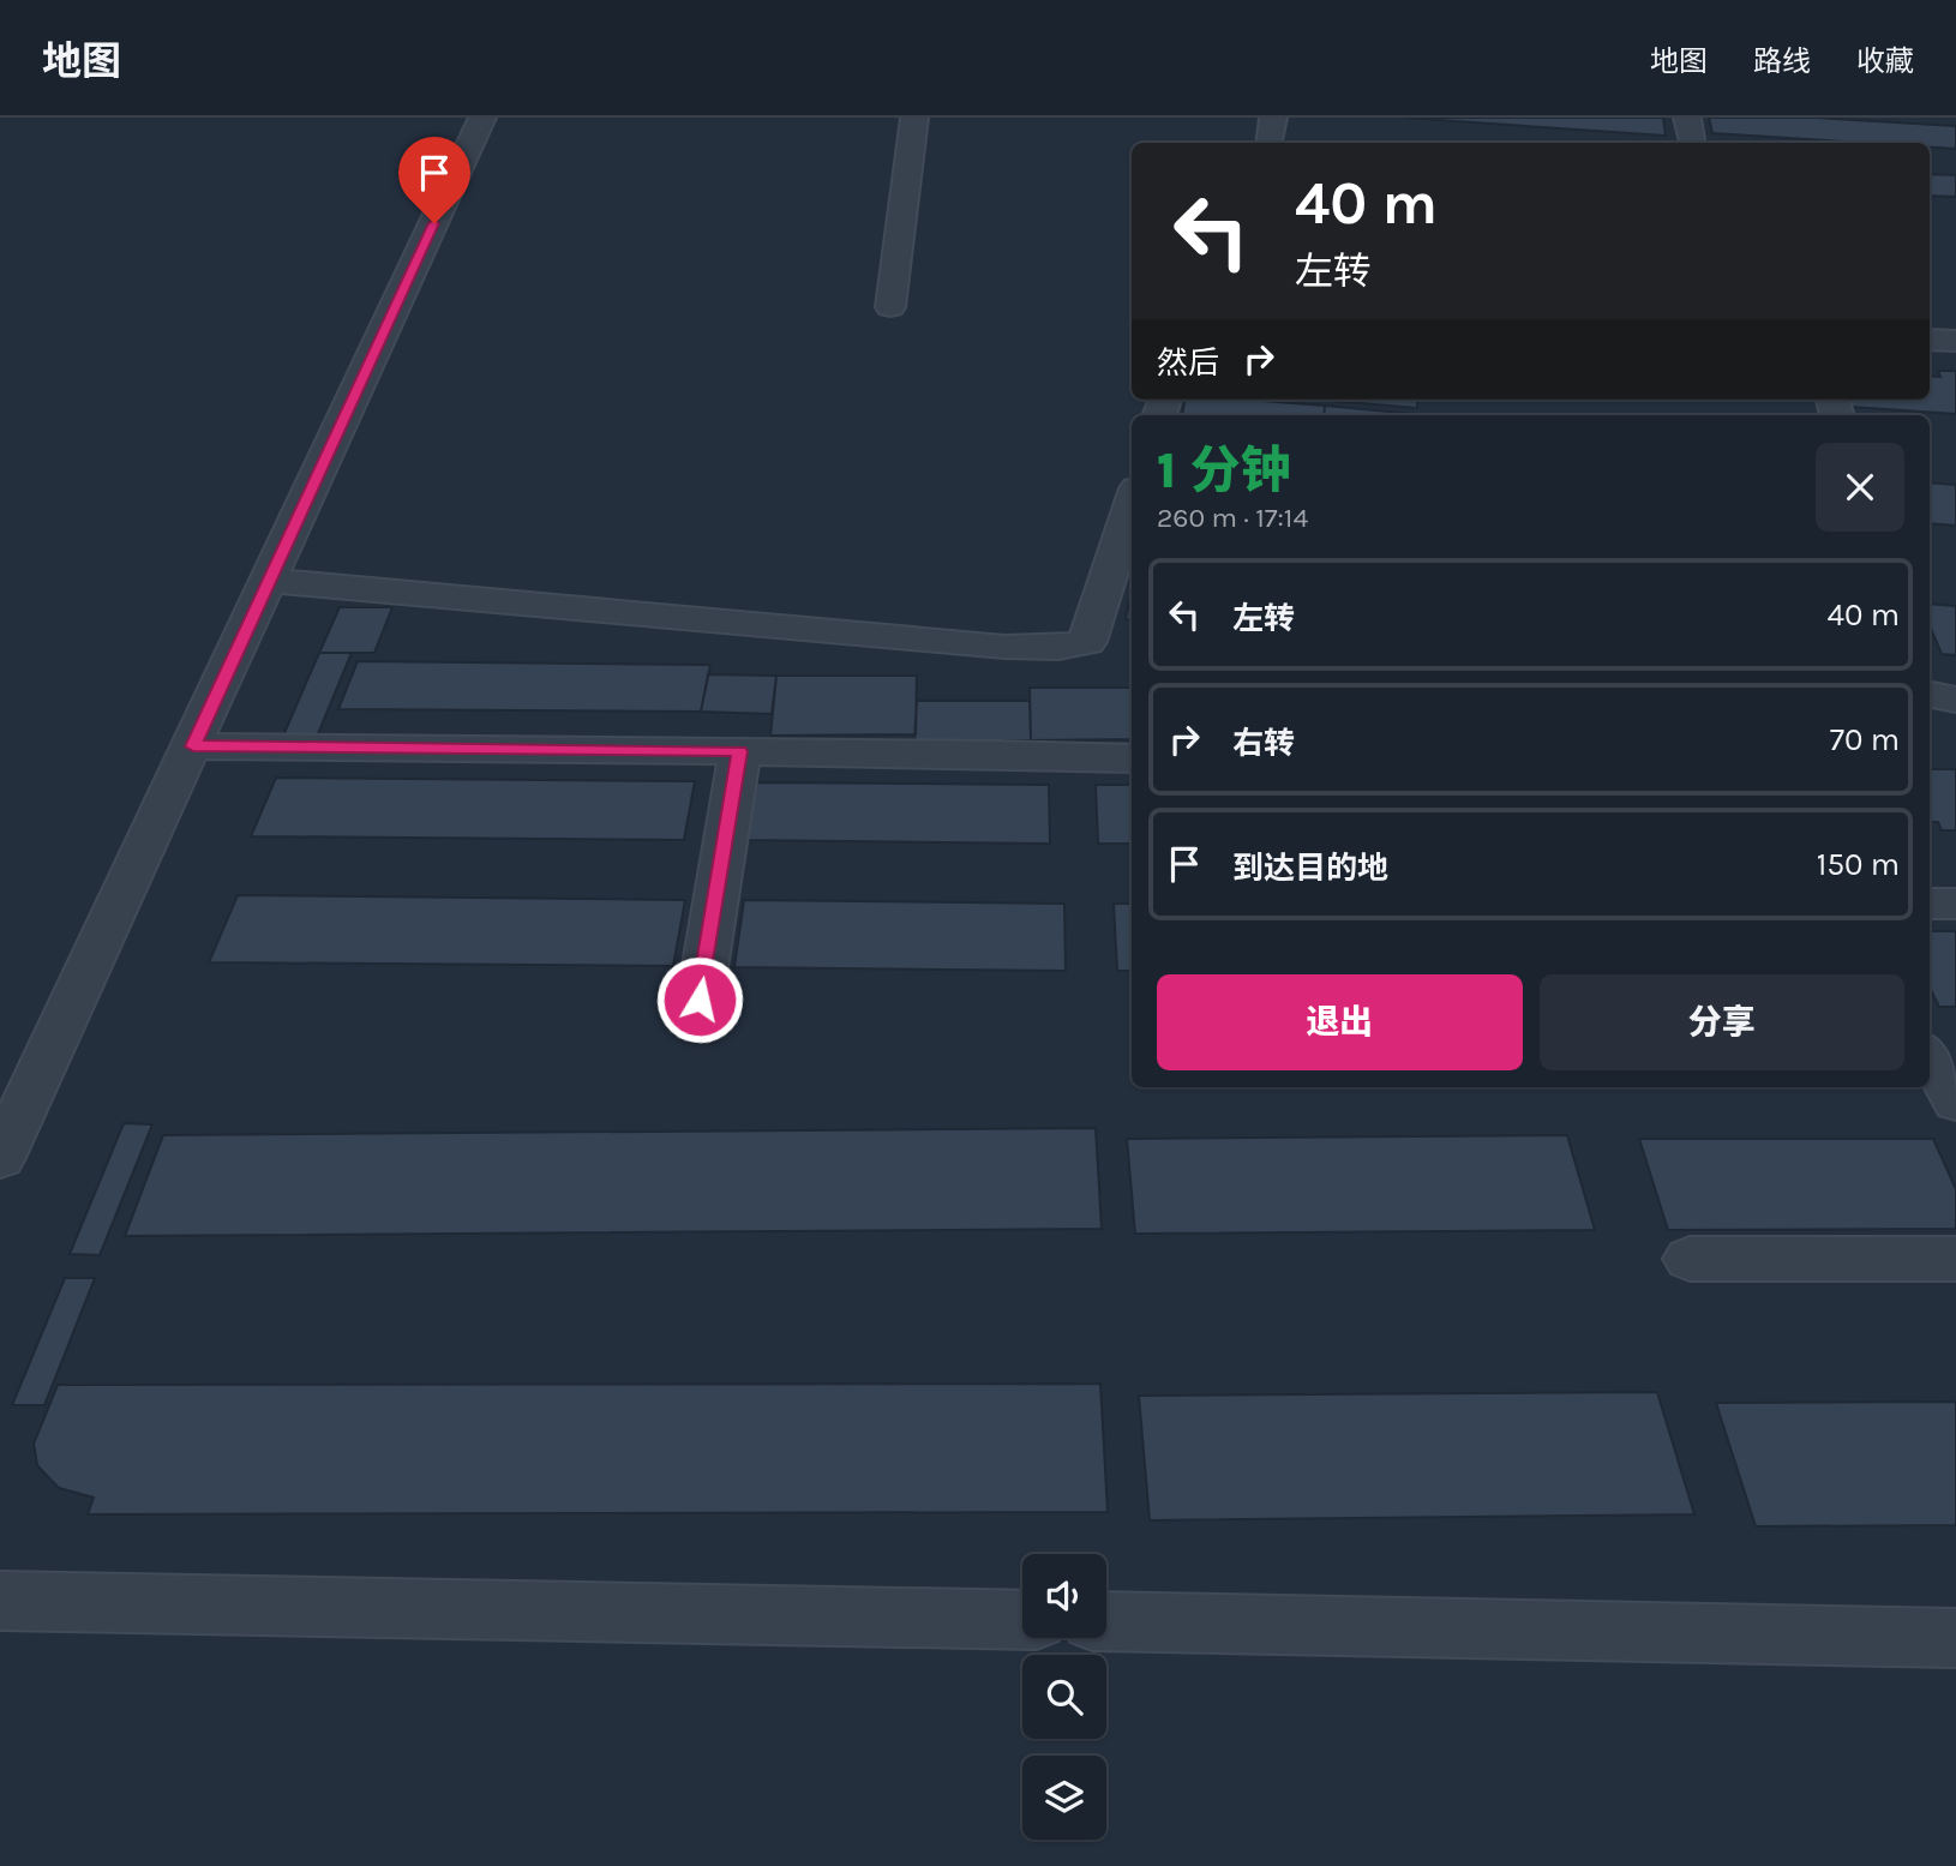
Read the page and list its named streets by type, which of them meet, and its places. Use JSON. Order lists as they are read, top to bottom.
{
  "page": {
    "header": "地图",
    "nav": ["地图", "路线", "收藏"],
    "turn": ["40 m", "左转"],
    "then": "然后",
    "heading": ["1 分钟", "260 m · 17:14"],
    "list": [
      {
        "name": "左转",
        "value": "40 m"
      },
      {
        "name": "右转",
        "value": "70 m"
      },
      {
        "name": "到达目的地",
        "value": "150 m"
      }
    ],
    "buttons": ["退出", "分享"]
  }
}
